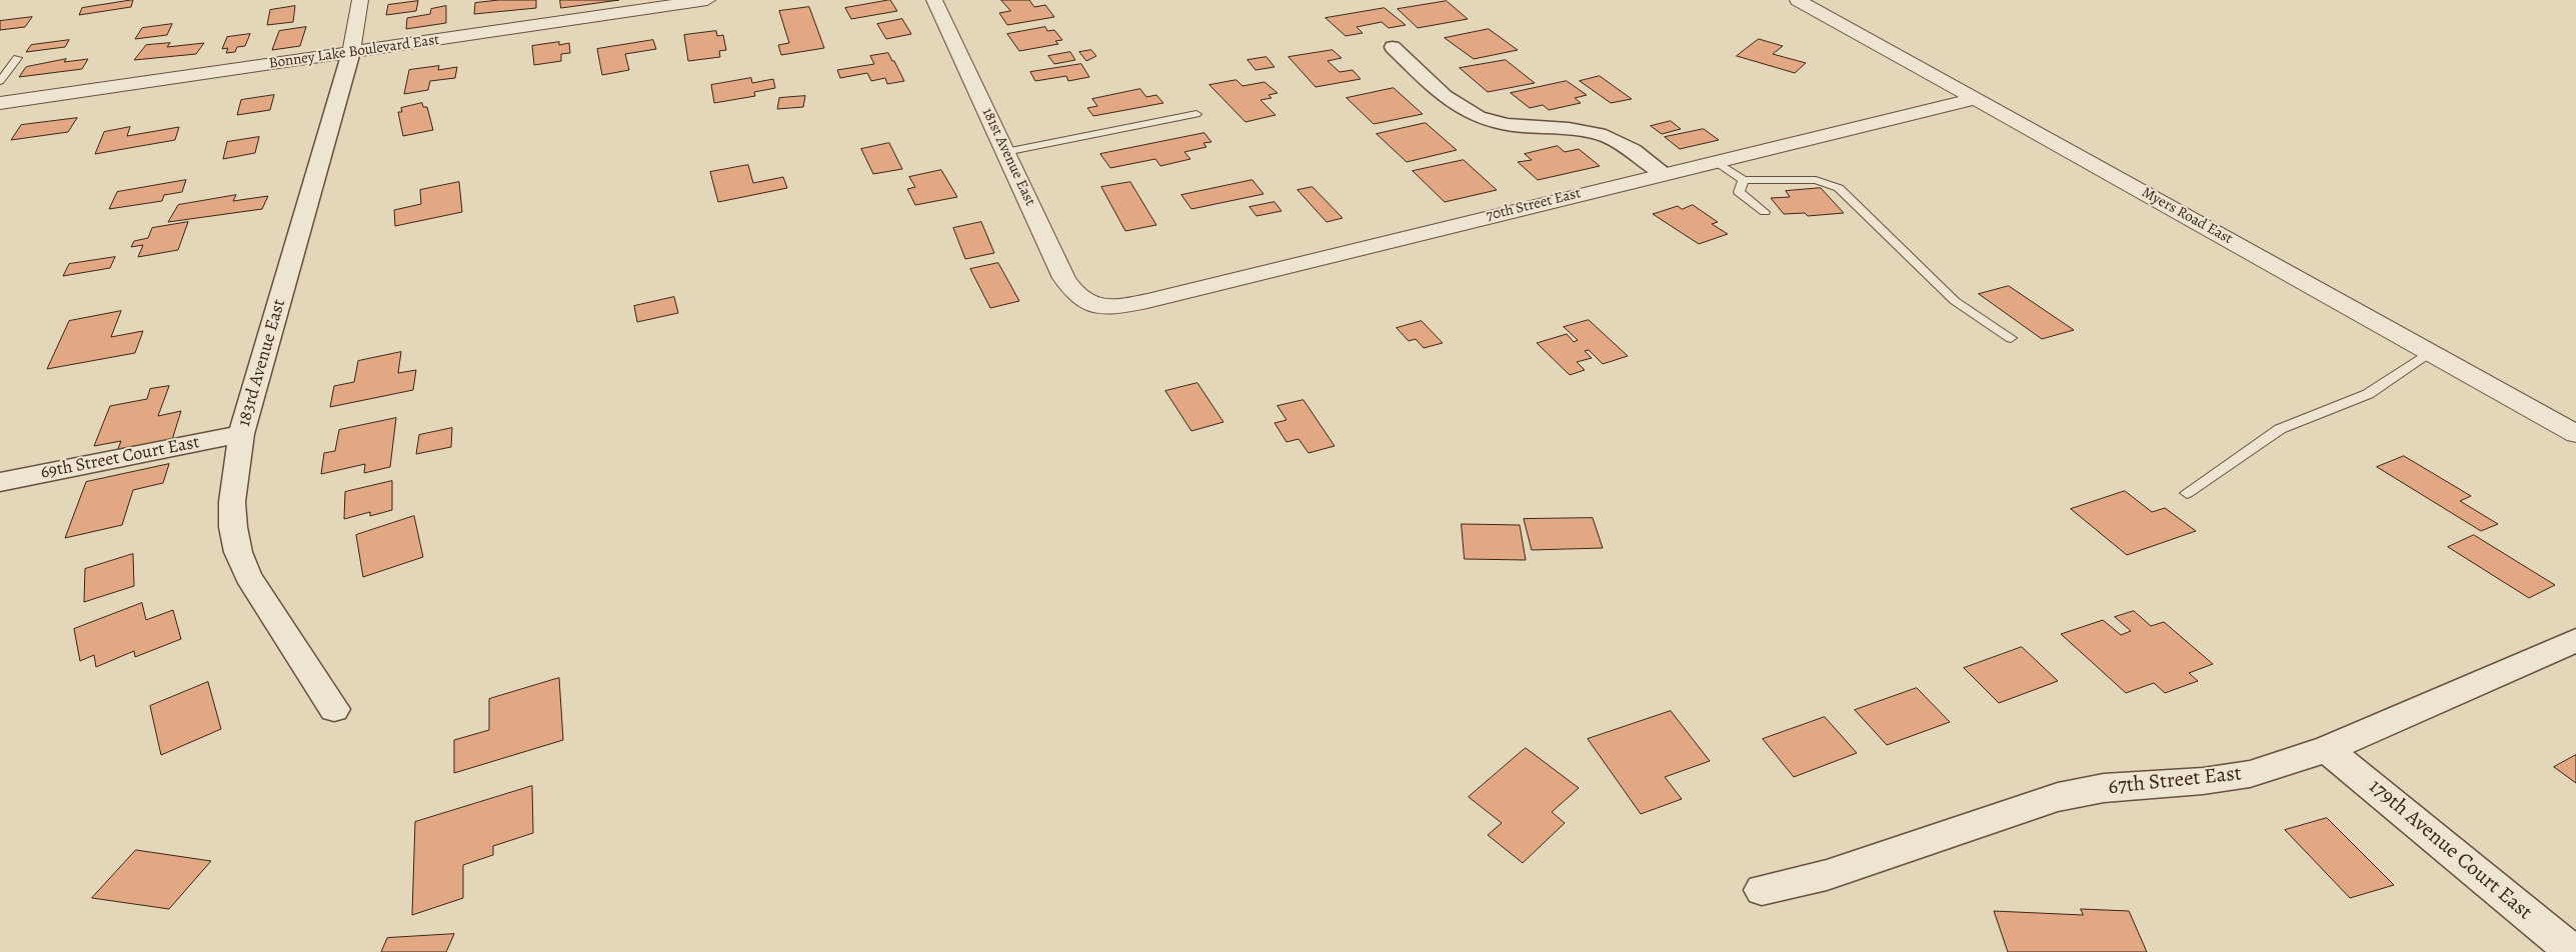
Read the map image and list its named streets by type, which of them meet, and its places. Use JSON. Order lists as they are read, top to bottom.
{
  "streets": {
    "street": [
      "Bonney Lake Boulevard East",
      "181st Avenue East",
      "70th Street East",
      "Myers Road East",
      "183rd Avenue East",
      "69th Street Court East",
      "67th Street East",
      "179th Avenue Court East"
    ]
  },
  "crossings": [
    ["Bonney Lake Boulevard East", "183rd Avenue East"],
    ["181st Avenue East", "70th Street East"],
    ["70th Street East", "Myers Road East"],
    ["183rd Avenue East", "69th Street Court East"],
    ["67th Street East", "179th Avenue Court East"]
  ]
}
